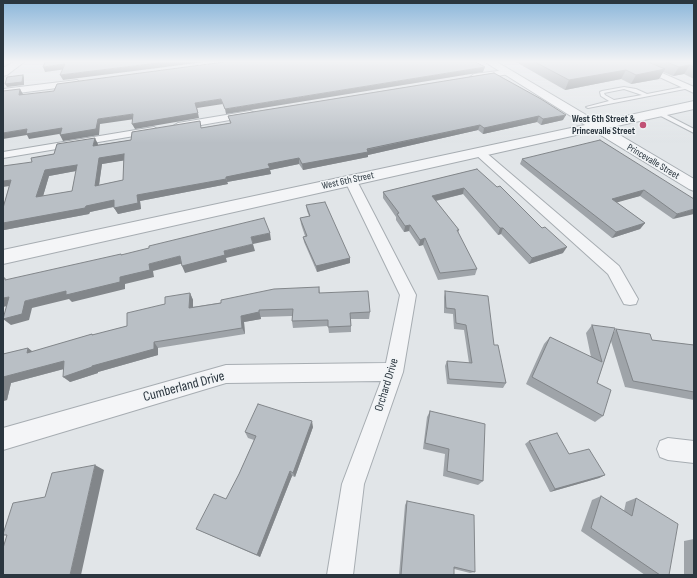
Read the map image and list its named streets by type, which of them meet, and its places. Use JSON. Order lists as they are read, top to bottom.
{
  "streets": {
    "street": [
      "Princevalle Street",
      "West 6th Street",
      "Orchard Drive",
      "Cumberland Drive"
    ]
  },
  "crossings": [
    ["Princevalle Street", "West 6th Street"],
    ["West 6th Street", "Orchard Drive"],
    ["Orchard Drive", "Cumberland Drive"]
  ],
  "places": ["West 6th Street & Princevalle Street"]
}
